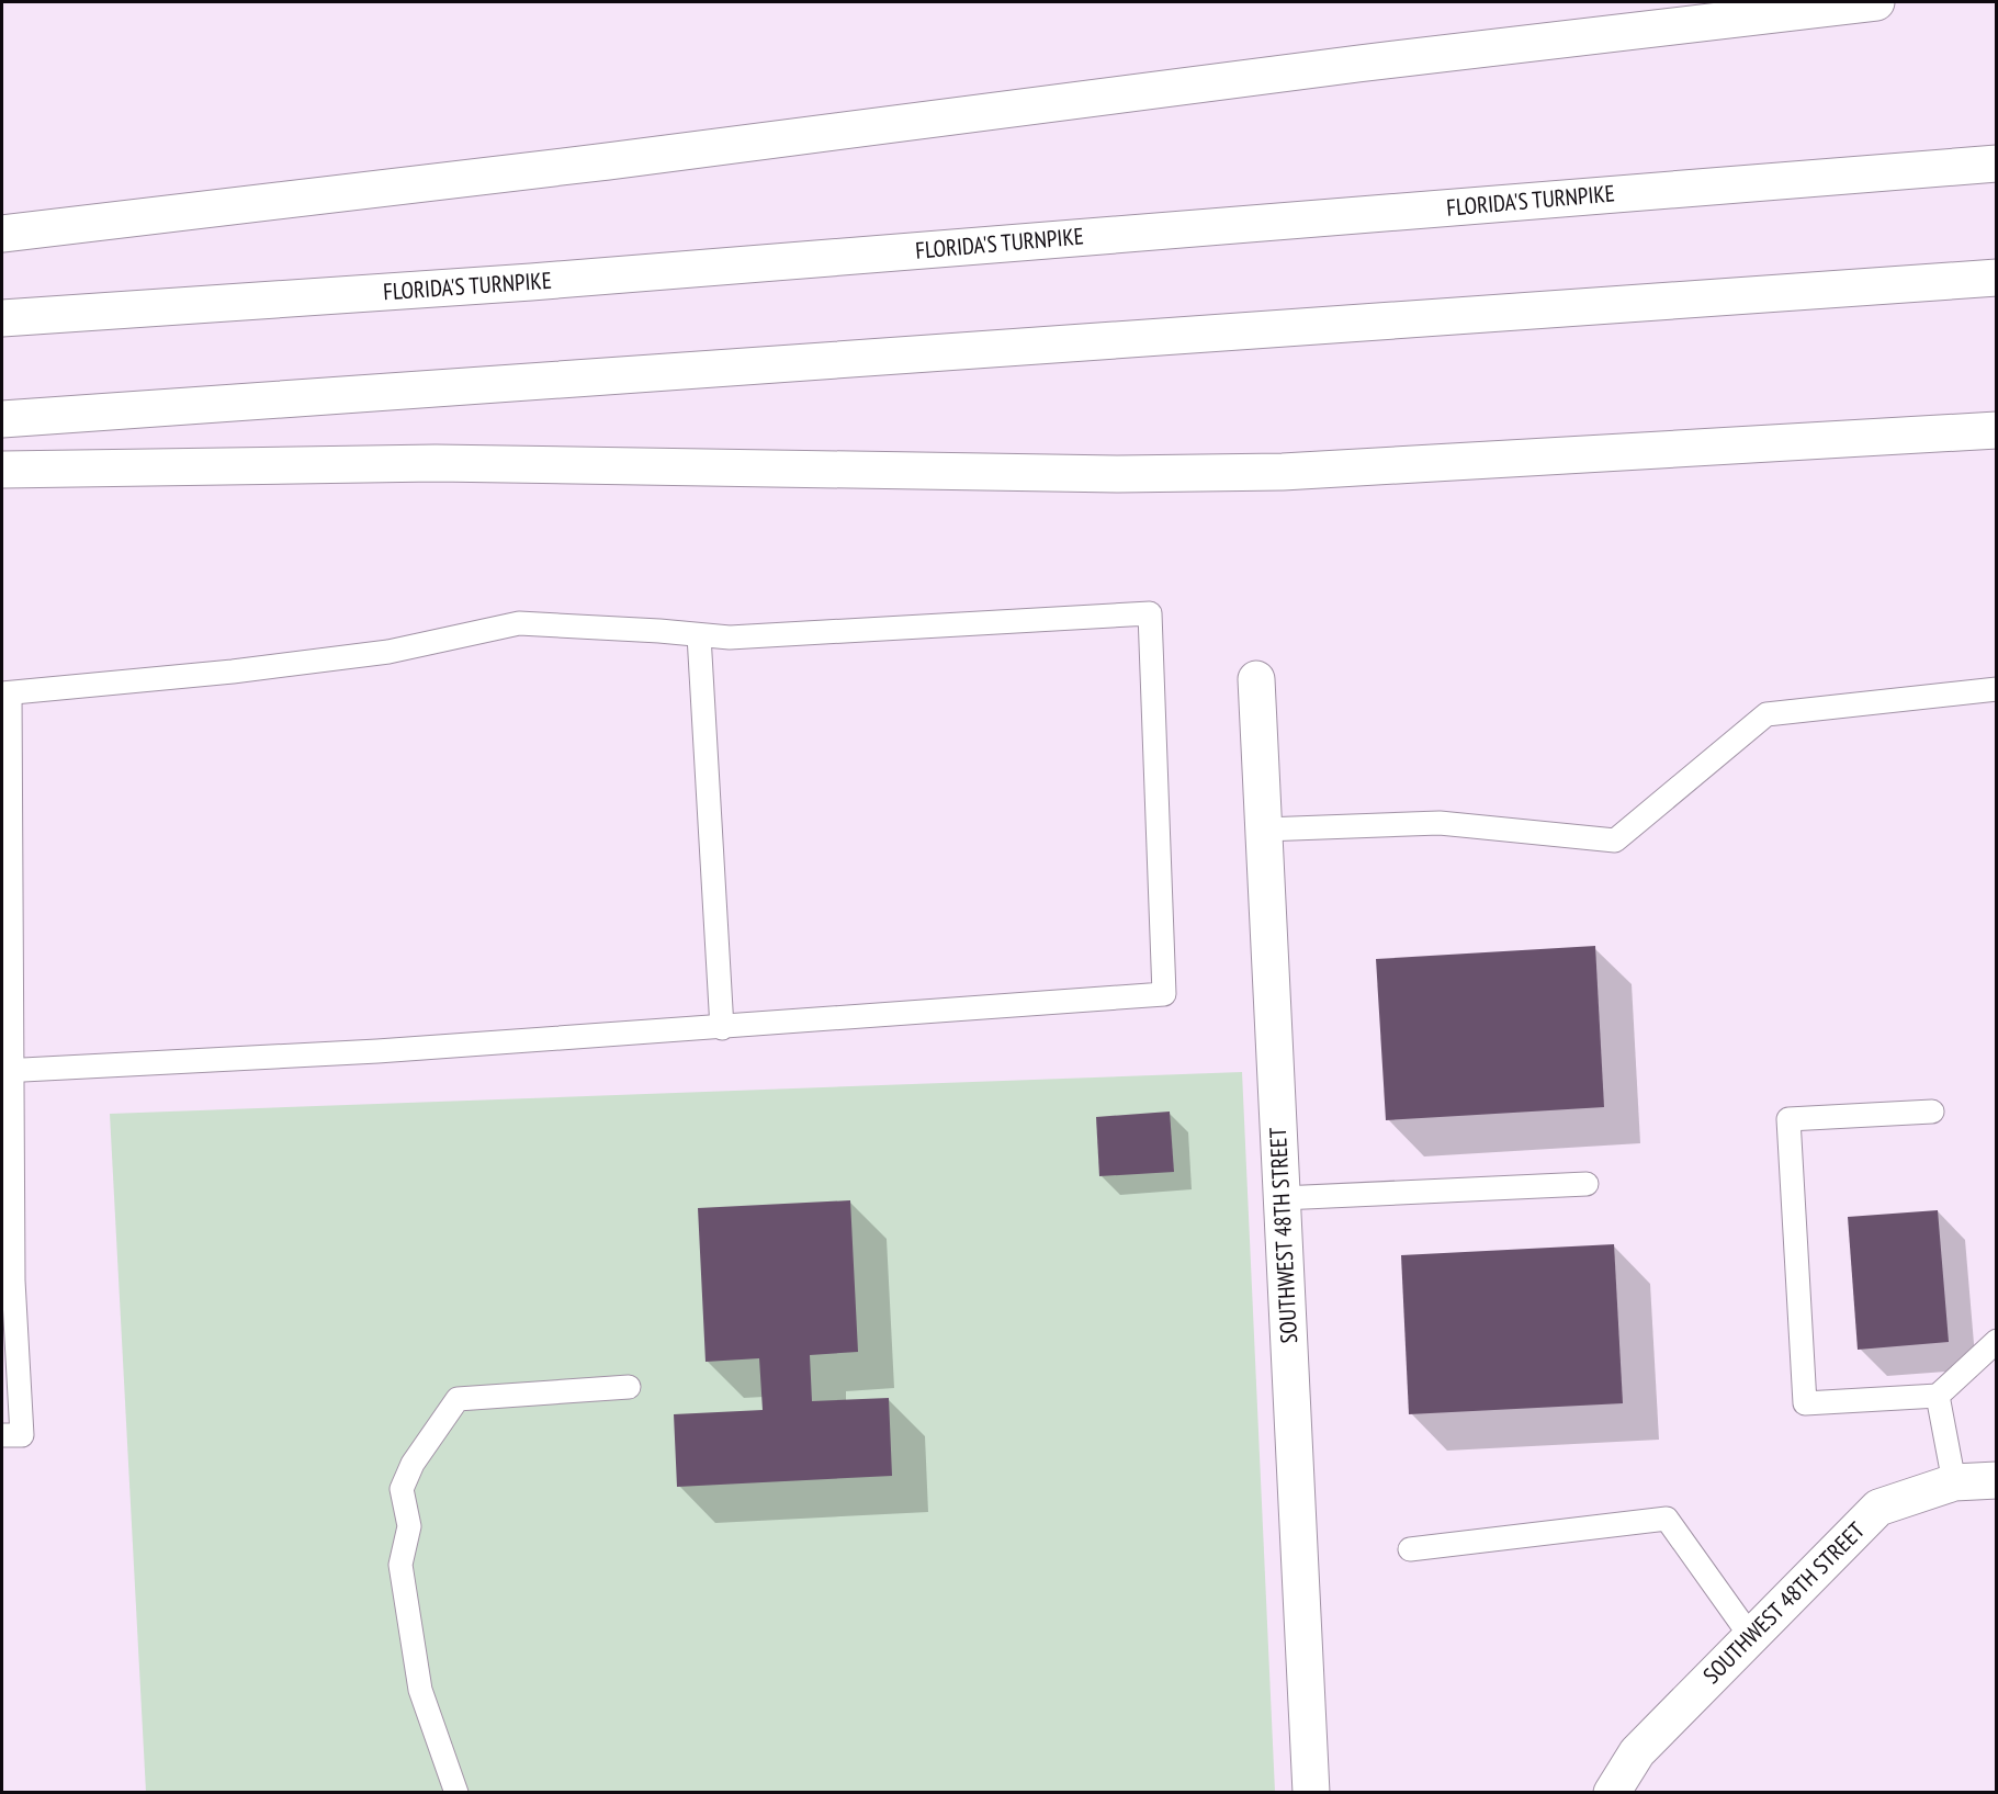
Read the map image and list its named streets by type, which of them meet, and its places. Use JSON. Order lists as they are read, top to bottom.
{
  "streets": {
    "main road": ["FLORIDA'S TURNPIKE", "SOUTHWEST 48TH STREET"]
  }
}
